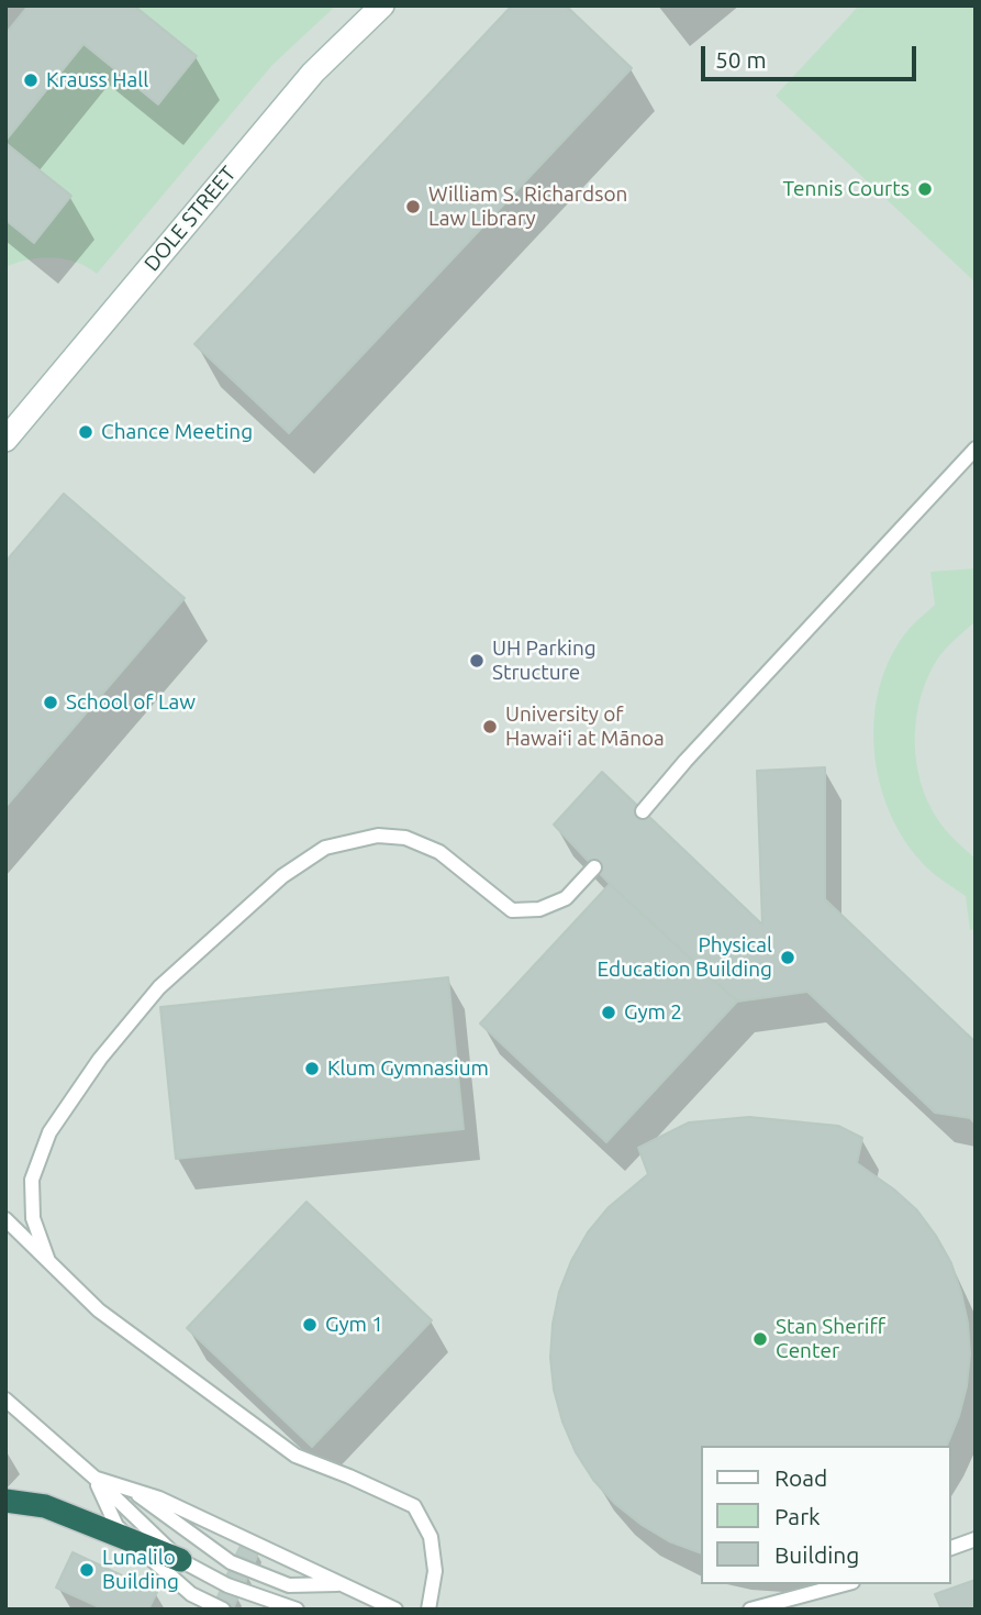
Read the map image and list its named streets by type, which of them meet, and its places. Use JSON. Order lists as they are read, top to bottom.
{
  "streets": {
    "street": ["DOLE STREET"]
  },
  "places": [
    "Krauss Hall",
    "Tennis Courts",
    "William S. Richardson Law Library",
    "Chance Meeting",
    "UH Parking Structure",
    "School of Law",
    "University of Hawaiʻi at Mānoa",
    "Physical Education Building",
    "Gym 2",
    "Klum Gymnasium",
    "Gym 1",
    "Stan Sheriff Center",
    "Lunalilo Building"
  ],
  "legend": ["Road", "Park", "Building"],
  "scale_bar": "50 m"
}
